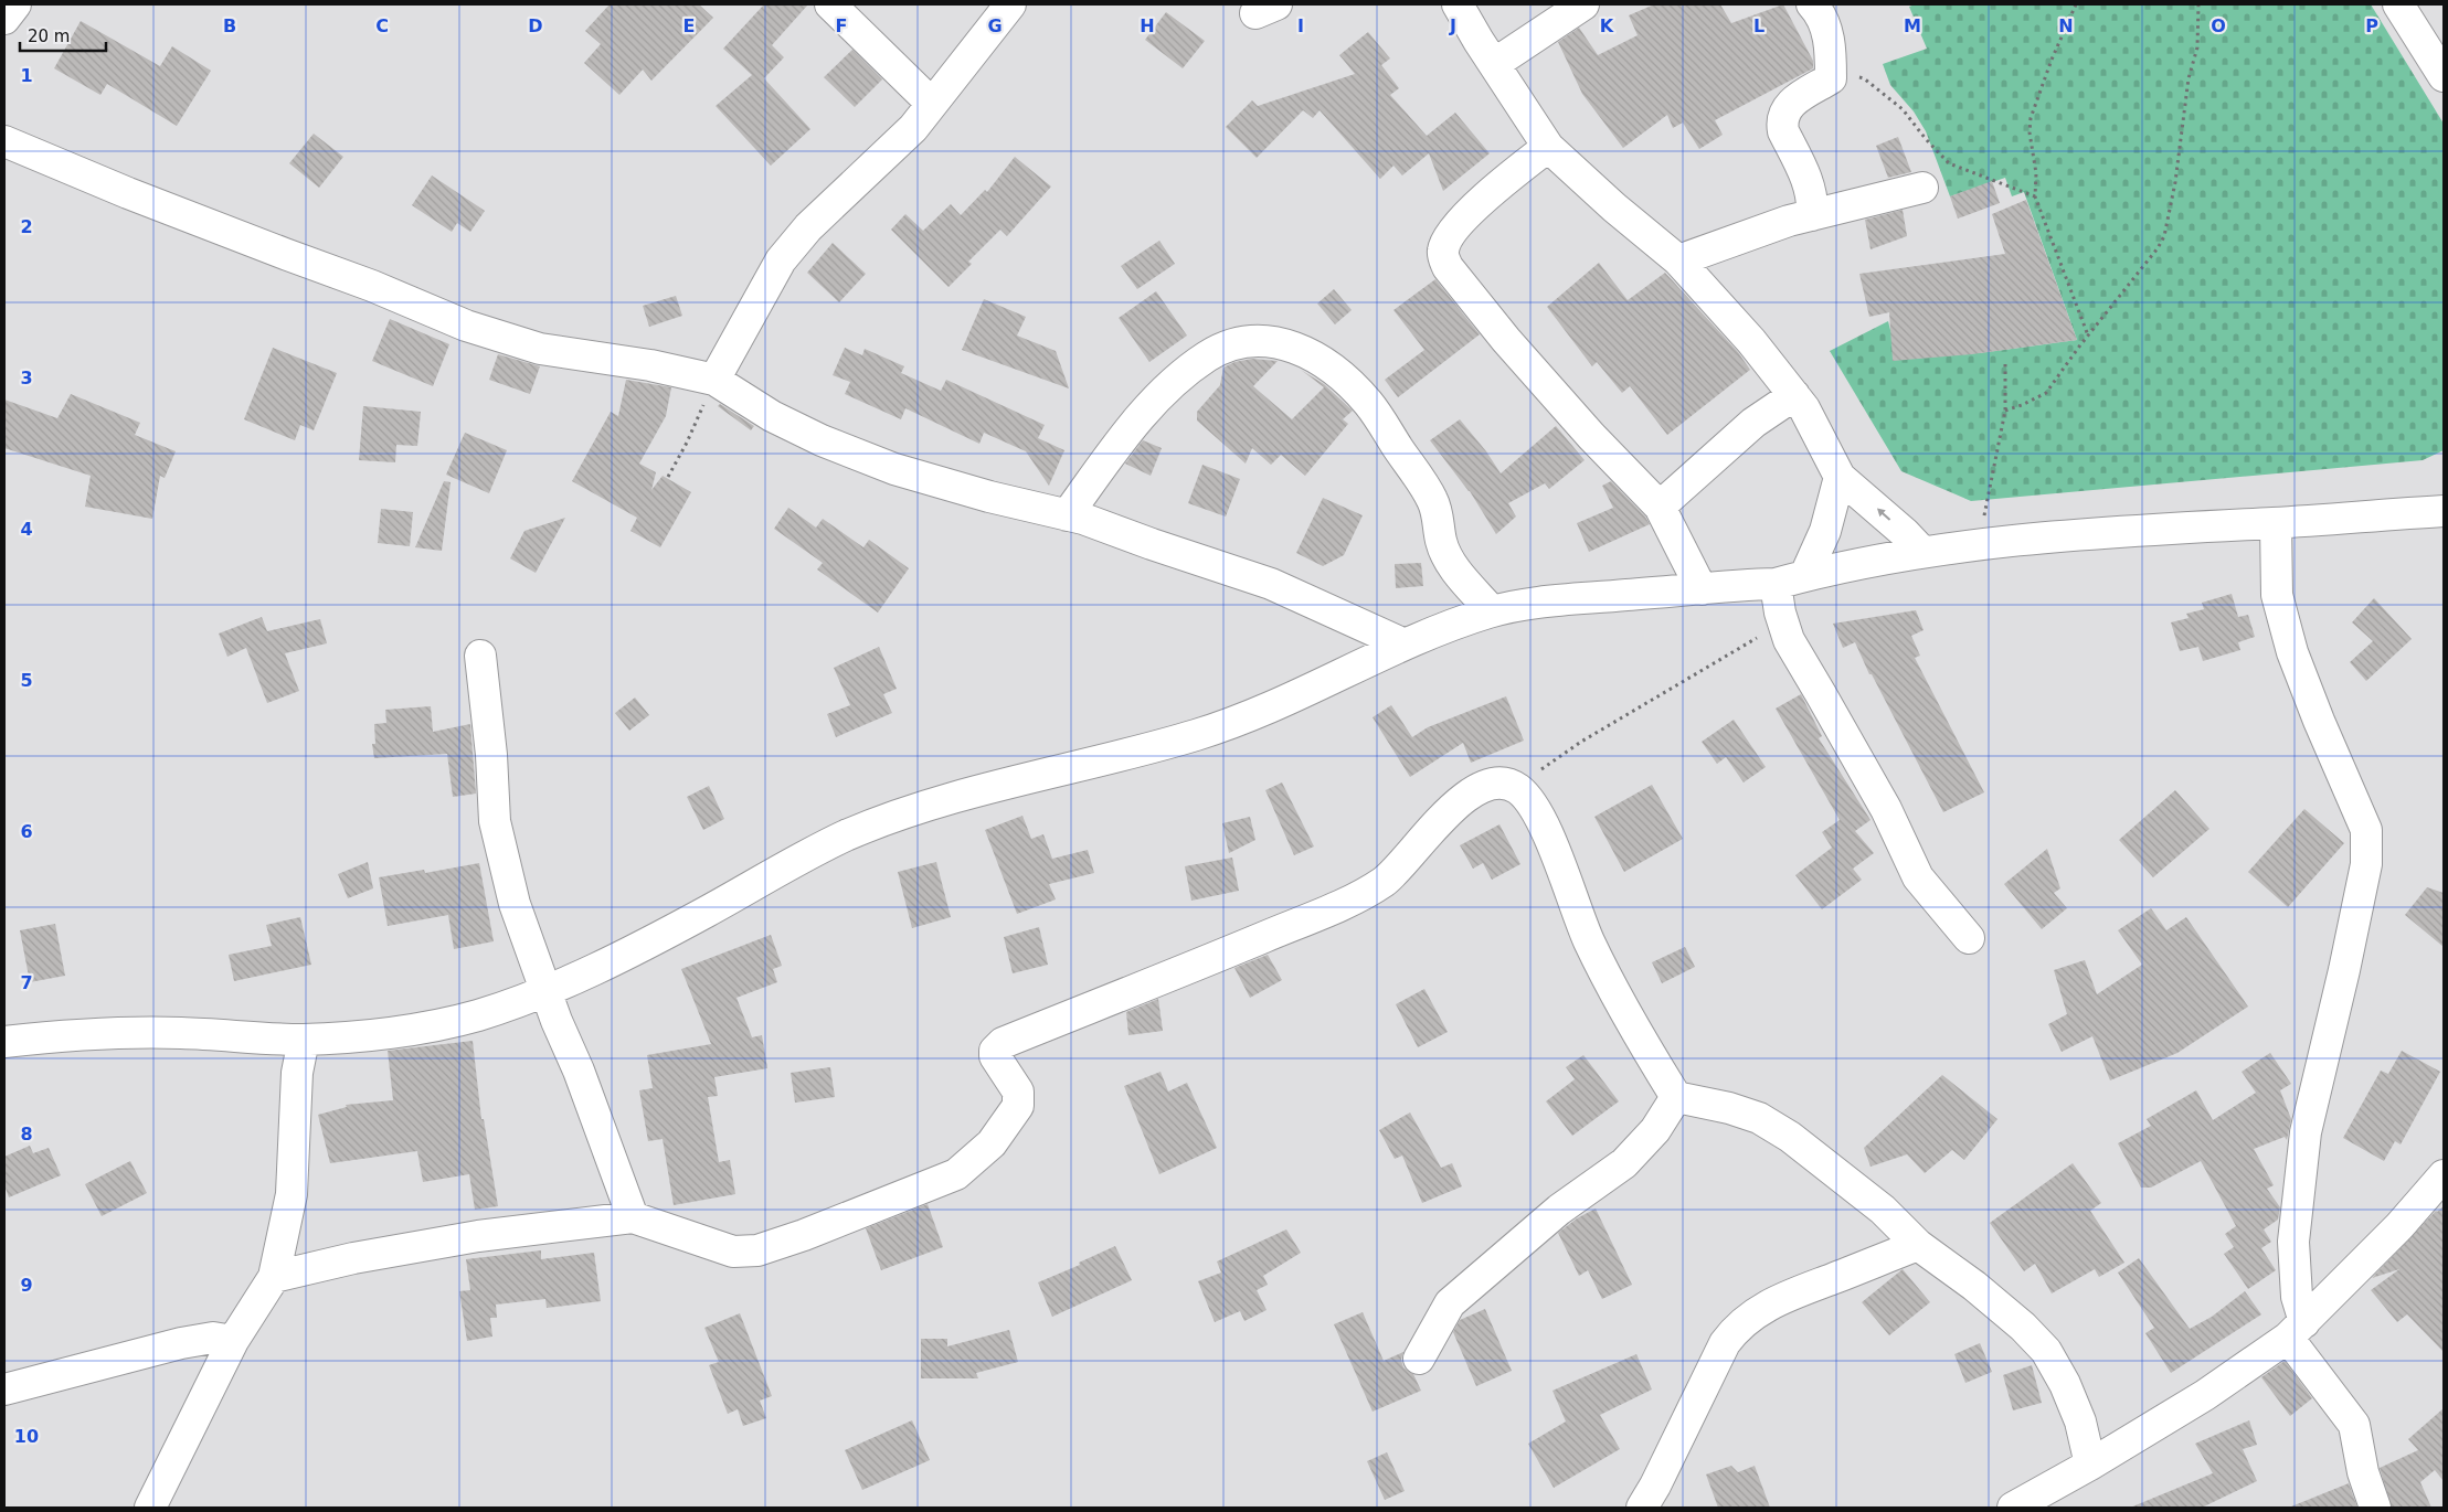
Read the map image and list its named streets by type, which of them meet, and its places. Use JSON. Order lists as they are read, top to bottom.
{
  "scale_bar": "20 m",
  "grid": {
    "columns": [
      "B",
      "C",
      "D",
      "E",
      "F",
      "G",
      "H",
      "I",
      "J",
      "K",
      "L",
      "M",
      "N",
      "O",
      "P"
    ],
    "rows": [
      "1",
      "2",
      "3",
      "4",
      "5",
      "6",
      "7",
      "8",
      "9",
      "10"
    ]
  }
}
